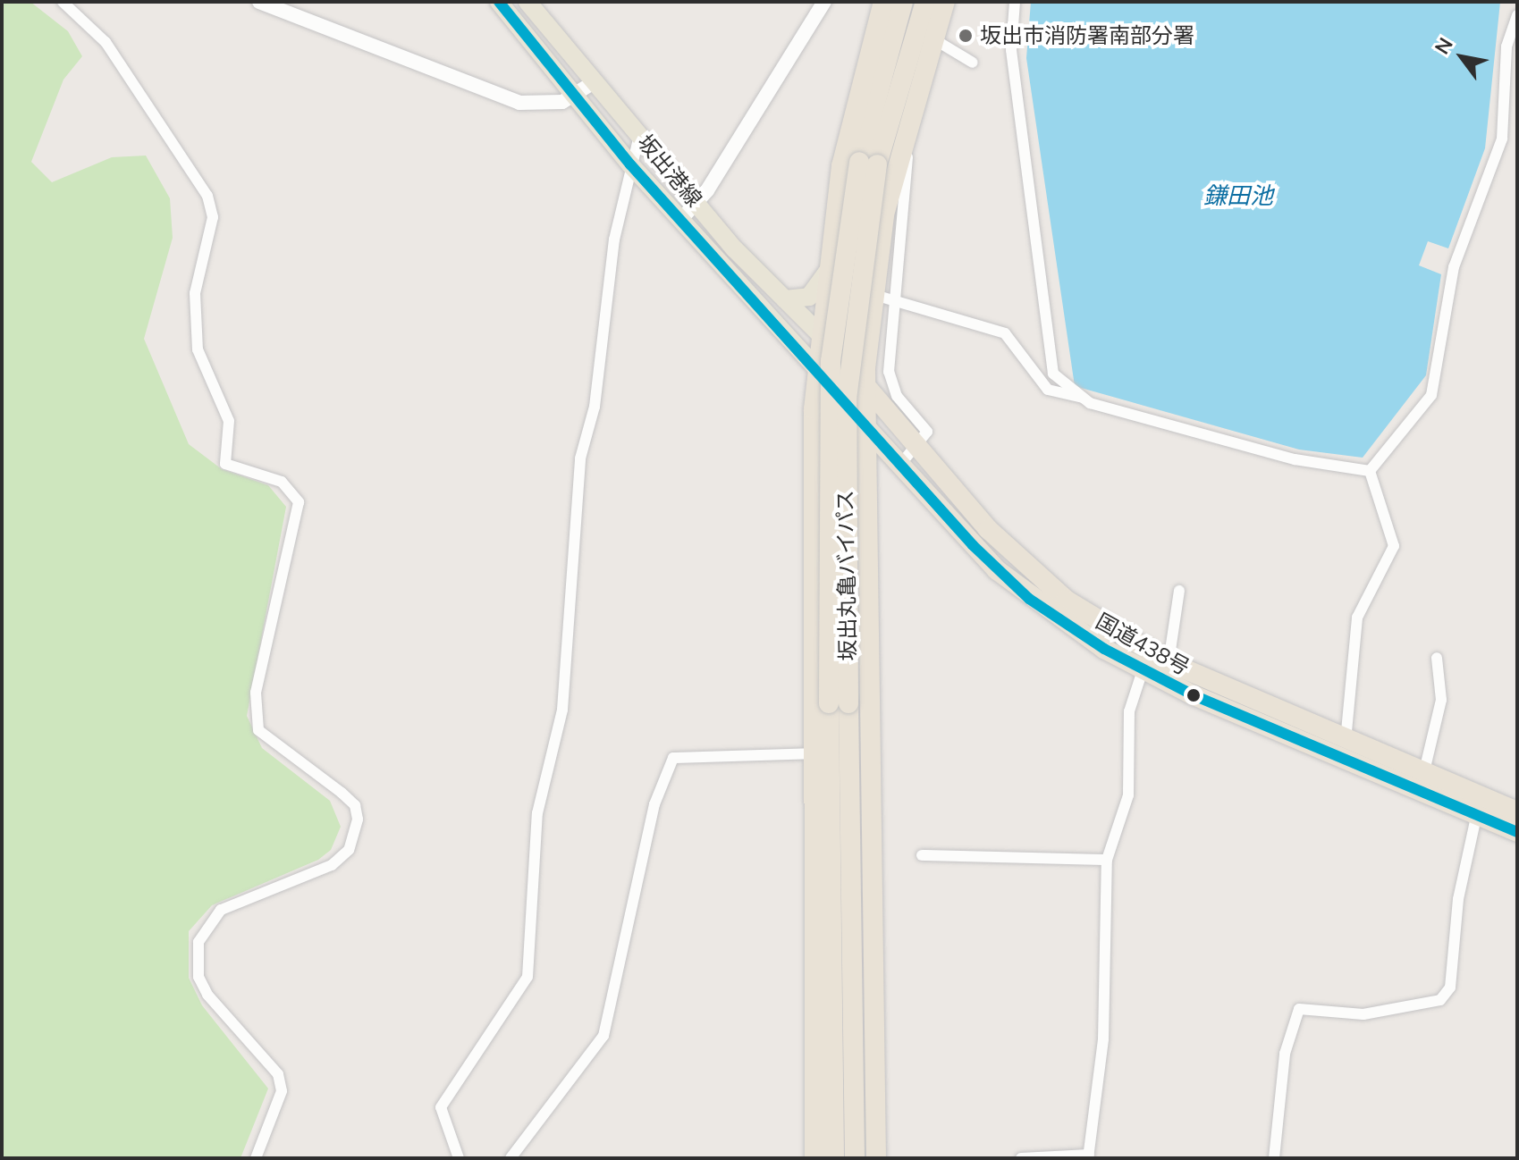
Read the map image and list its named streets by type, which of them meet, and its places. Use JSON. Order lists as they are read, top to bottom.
{
  "streets": {
    "highway": ["坂出丸亀バイパス", "国道438号"],
    "main road": ["坂出港線"]
  },
  "crossings": [
    ["坂出港線", "国道438号"]
  ],
  "water": ["鎌田池"],
  "places": ["坂出市消防署南部分署"],
  "north": "top left"
}
